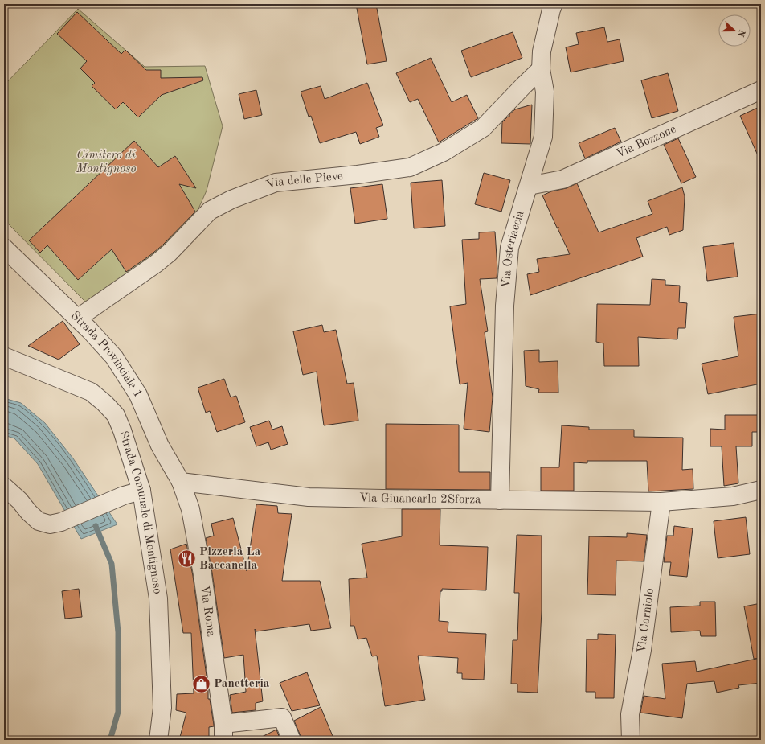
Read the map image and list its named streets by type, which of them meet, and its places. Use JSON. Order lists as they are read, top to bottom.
{
  "streets": {
    "street": [
      "Via Bozzone",
      "Via delle Pieve",
      "Via Osteriaccia",
      "Strada Provinciale 1",
      "Via Giuancarlo 2Sforza",
      "Strada Comunale di Montignoso",
      "Via Roma",
      "Via Corniolo"
    ]
  },
  "crossings": [
    ["Via Bozzone", "Via Osteriaccia"],
    ["Via delle Pieve", "Via Osteriaccia"],
    ["Via delle Pieve", "Strada Provinciale 1"],
    ["Via Osteriaccia", "Via Giuancarlo 2Sforza"],
    ["Strada Provinciale 1", "Via Giuancarlo 2Sforza"],
    ["Strada Provinciale 1", "Via Roma"],
    ["Via Giuancarlo 2Sforza", "Via Roma"],
    ["Via Giuancarlo 2Sforza", "Via Corniolo"]
  ],
  "parks": ["Cimitero di Montignoso"],
  "places": {
    "restaurant": ["Pizzeria La Baccanella"],
    "shop": ["Panetteria"]
  },
  "north": "right"
}
